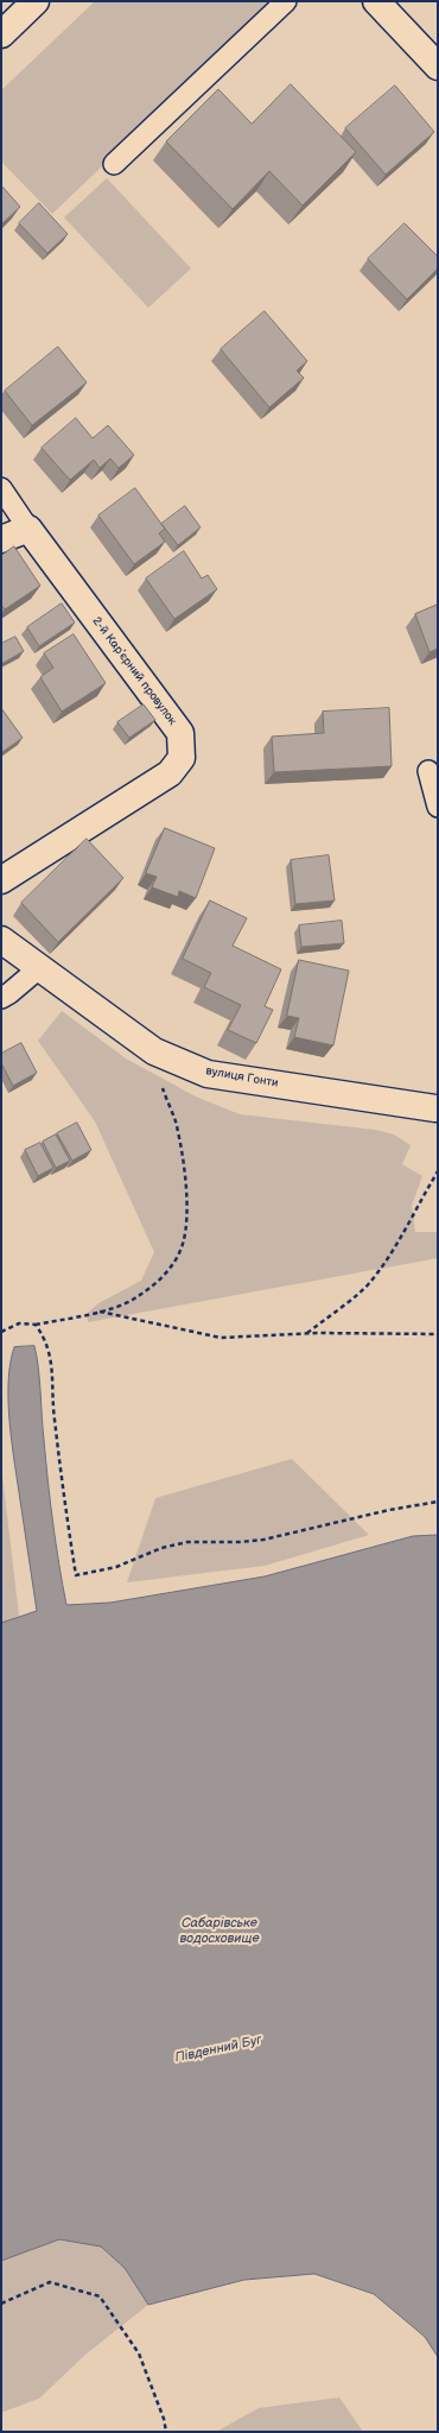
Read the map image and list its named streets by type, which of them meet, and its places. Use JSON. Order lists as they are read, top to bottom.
{
  "streets": {
    "street": ["2-й Карʼєрний провулок", "вулиця Гонти"]
  },
  "water": ["Сабарівське водосховище", "Південний Буг"]
}
